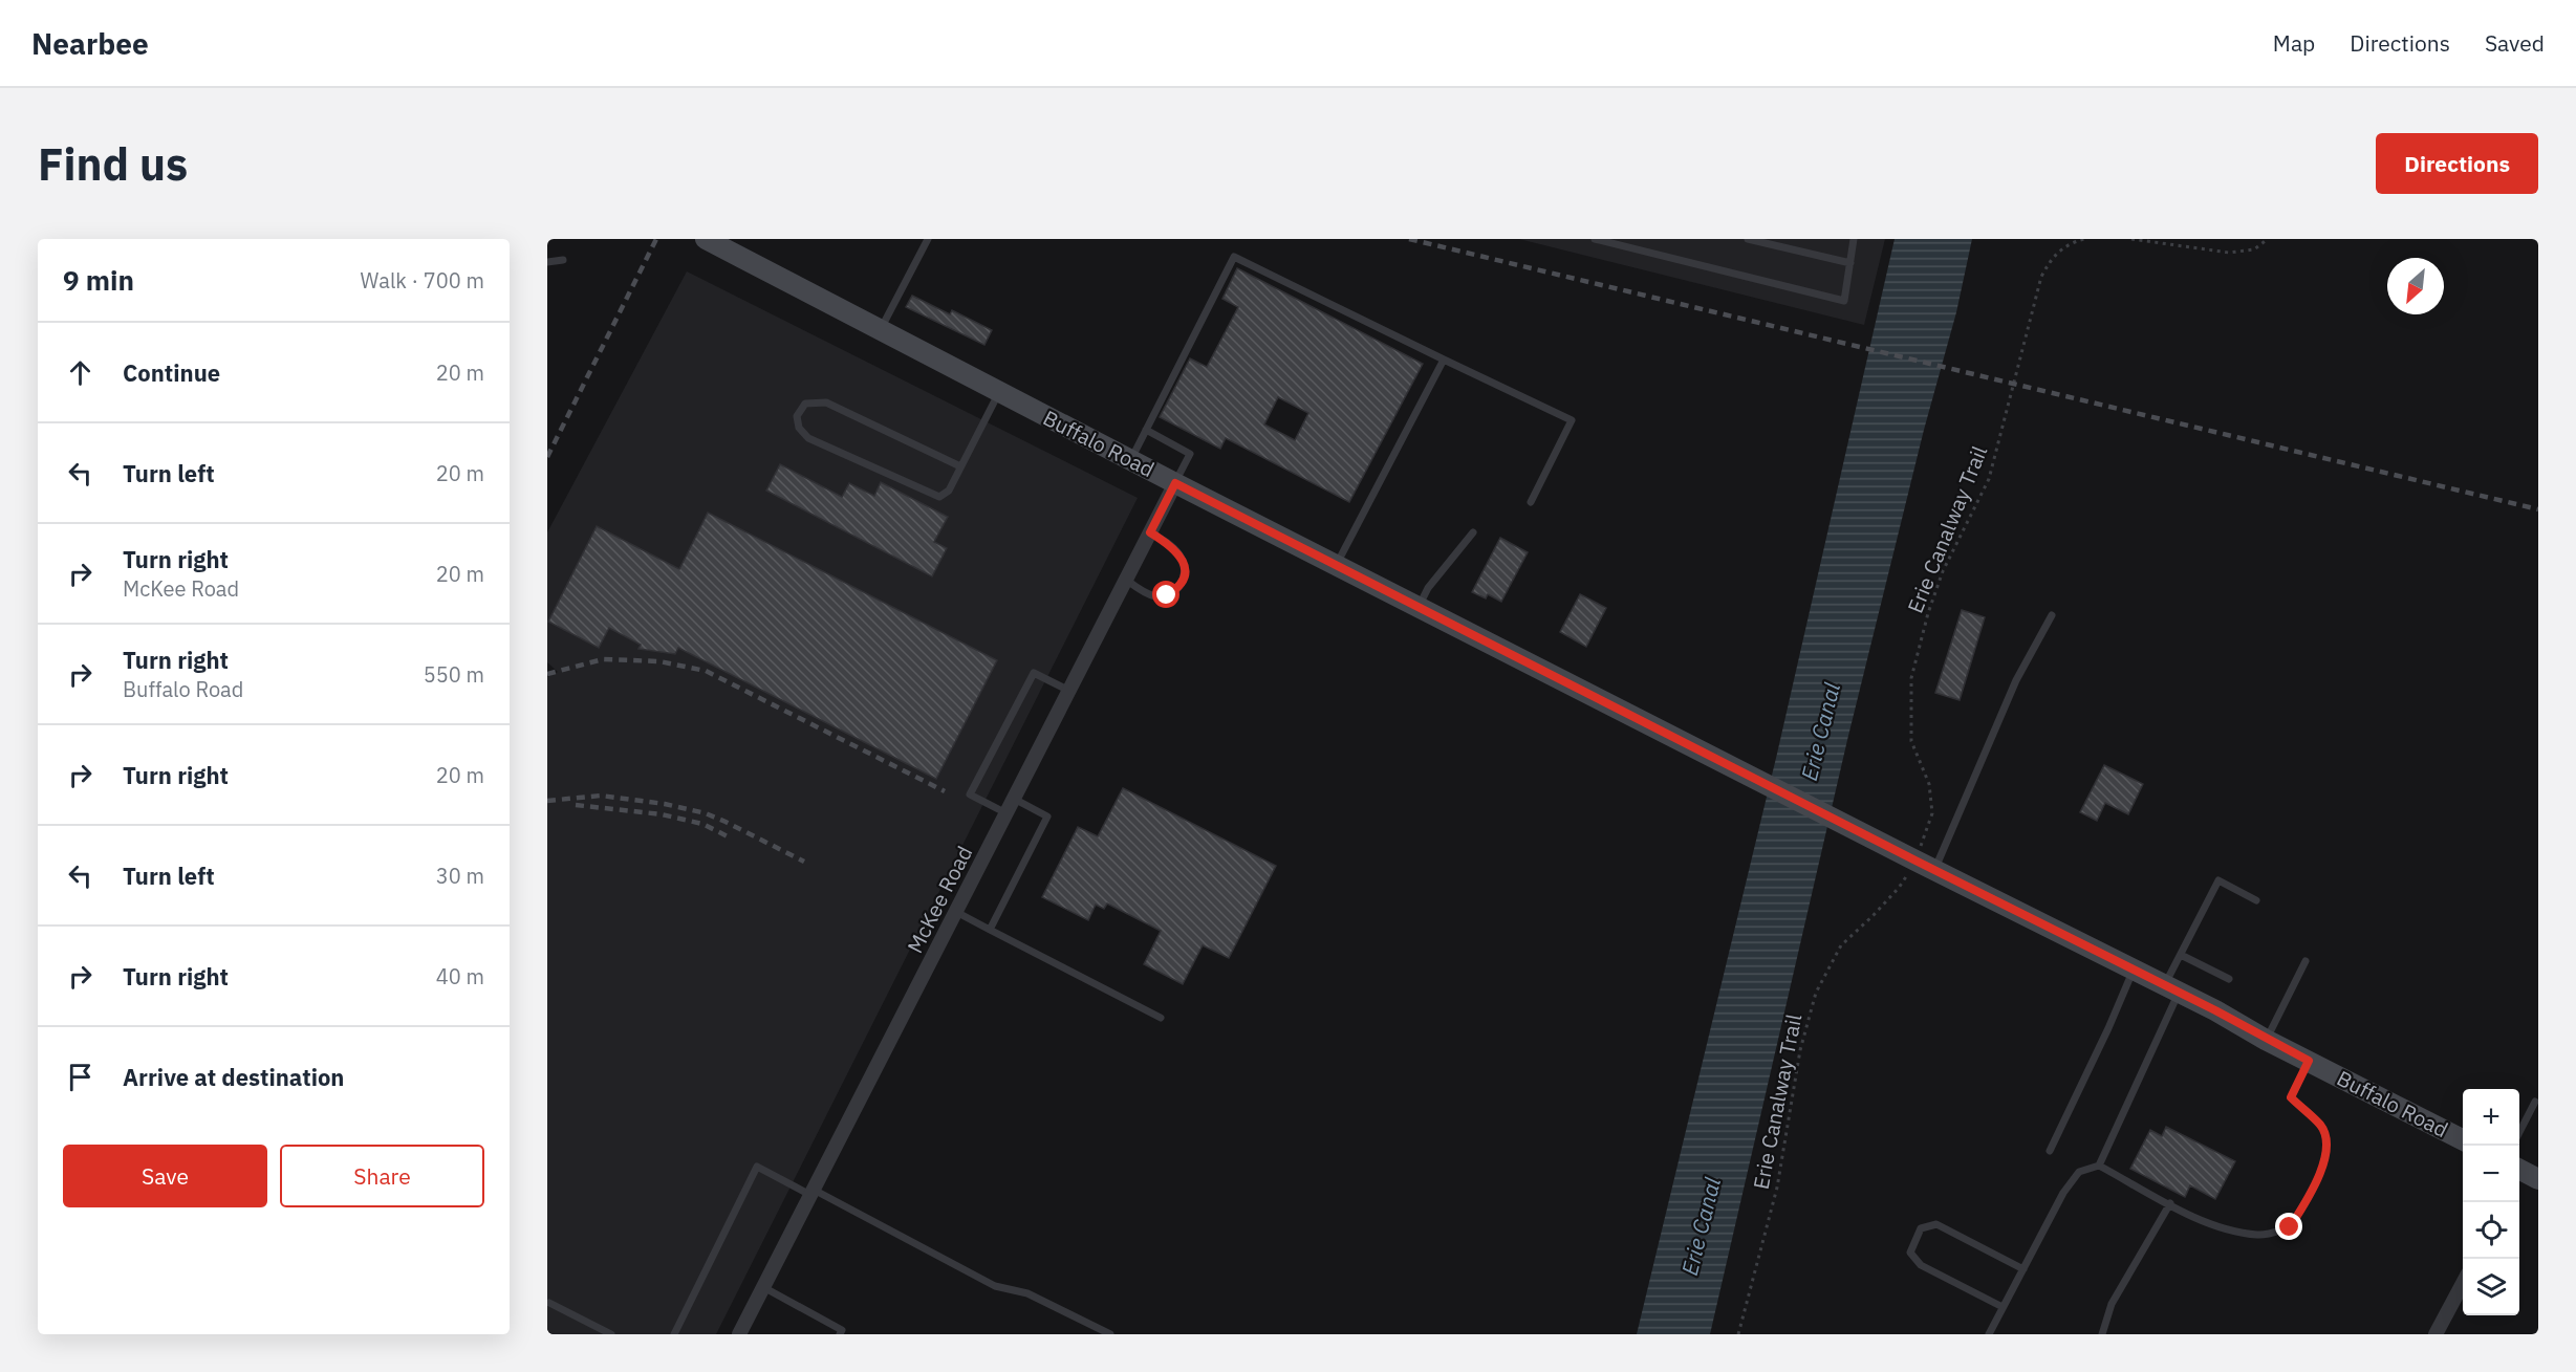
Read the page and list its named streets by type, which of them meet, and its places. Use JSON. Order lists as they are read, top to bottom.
{
  "streets": {
    "main road": ["Buffalo Road"],
    "street": ["McKee Road"],
    "path": ["Erie Canalway Trail"]
  },
  "crossings": [
    ["Buffalo Road", "Erie Canalway Trail"],
    ["Buffalo Road", "McKee Road"]
  ],
  "water": ["Erie Canal"],
  "north": "bottom left",
  "page": {
    "header": "Nearbee",
    "nav": ["Map", "Directions", "Saved"],
    "buttons": [
      "Directions",
      ["Save", "Share"]
    ],
    "title": "Find us",
    "heading": ["9 min", "Walk · 700 m"],
    "list": [
      ["Continue", "20 m"],
      ["Turn left", "20 m"],
      ["Turn right", "McKee Road", "20 m"],
      ["Turn right", "Buffalo Road", "550 m"],
      ["Turn right", "20 m"],
      ["Turn left", "30 m"],
      ["Turn right", "40 m"],
      "Arrive at destination"
    ],
    "map_buttons": ["+", "−"]
  }
}
